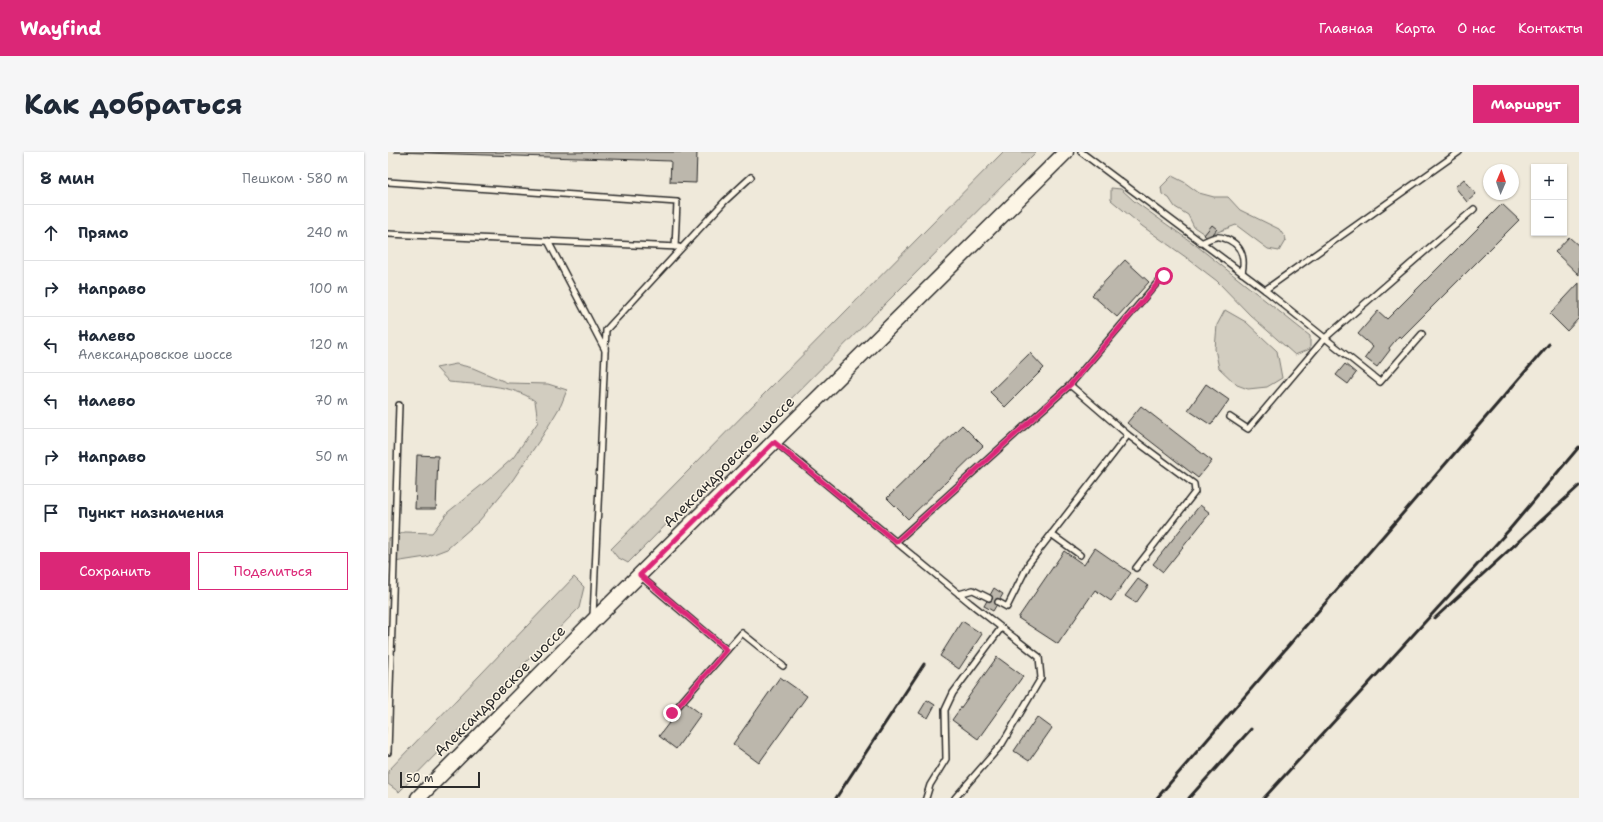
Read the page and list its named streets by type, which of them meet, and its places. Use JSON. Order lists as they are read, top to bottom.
{
  "streets": {
    "main road": ["Александровское шоссе"]
  },
  "scale_bar": "50 m",
  "north": "top",
  "page": {
    "header": "Wayfind",
    "nav": [
      "Главная",
      "Карта",
      "О нас",
      "Контакты"
    ],
    "title": "Как добраться",
    "buttons": [
      "Маршрут",
      ["Сохранить", "Поделиться"]
    ],
    "heading": ["8 мин", "Пешком · 580 m"],
    "map_buttons": ["+", "−"],
    "list": [
      ["Прямо", "240 m"],
      ["Направо", "100 m"],
      ["Налево", "Александровское шоссе", "120 m"],
      ["Налево", "70 m"],
      ["Направо", "50 m"],
      "Пункт назначения"
    ],
    "scale": "50 m"
  }
}
